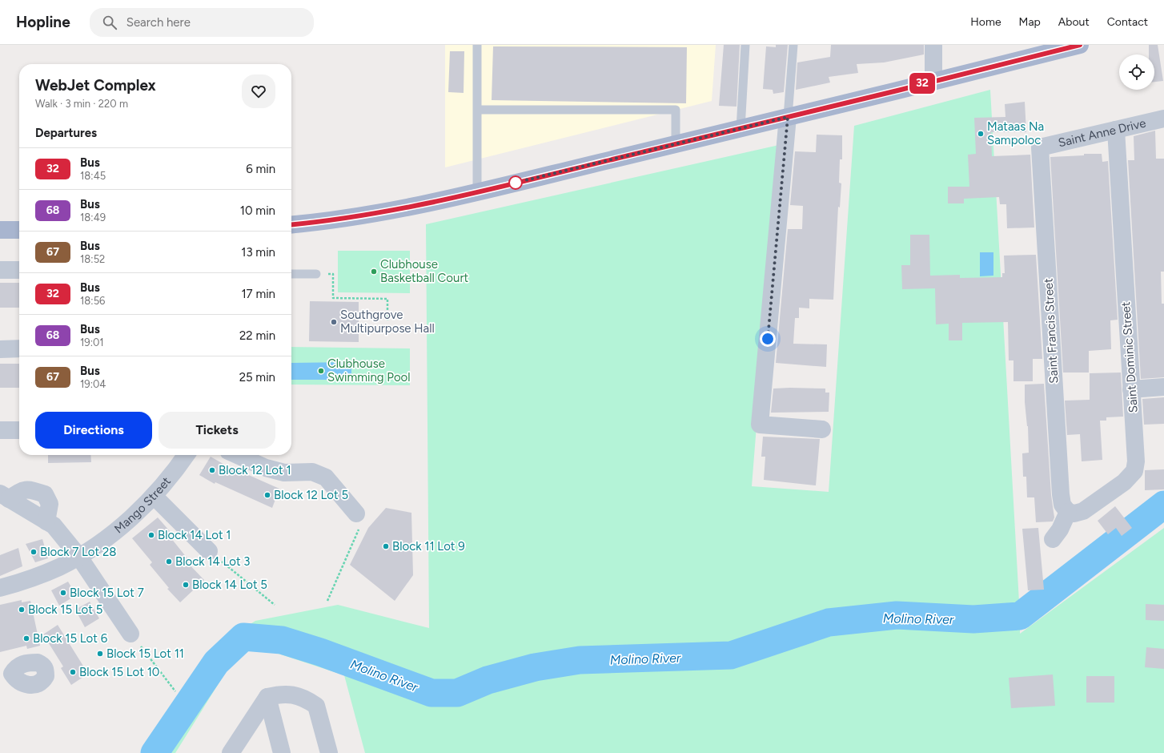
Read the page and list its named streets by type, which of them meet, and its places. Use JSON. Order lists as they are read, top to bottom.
{
  "streets": {
    "street": [
      "Saint Anne Drive",
      "Saint Francis Street",
      "Saint Dominic Street",
      "Mango Street"
    ]
  },
  "crossings": [
    ["Saint Anne Drive", "Saint Francis Street"],
    ["Saint Anne Drive", "Saint Dominic Street"],
    ["Saint Francis Street", "Saint Dominic Street"]
  ],
  "water": ["Molino River"],
  "places": [
    "Mataas Na Sampoloc",
    "Clubhouse Basketball Court",
    "Southgrove Multipurpose Hall",
    "Clubhouse Swimming Pool",
    "Block 12 Lot 1",
    "Block 12 Lot 5",
    "Block 14 Lot 1",
    "Block 11 Lot 9",
    "Block 7 Lot 28",
    "Block 14 Lot 3",
    "Block 14 Lot 5",
    "Block 15 Lot 7",
    "Block 15 Lot 5",
    "Block 15 Lot 6",
    "Block 15 Lot 11",
    "Block 15 Lot 10"
  ],
  "lines": ["bus line 32"],
  "page": {
    "header": "Hopline",
    "search": "Search here",
    "nav": [
      "Home",
      "Map",
      "About",
      "Contact"
    ],
    "on_map": "32",
    "heading": [
      ["WebJet Complex", "Walk · 3 min · 220 m"],
      "Departures"
    ],
    "list": [
      {
        "mark": "32",
        "name": "Bus",
        "note": "18:45",
        "value": "6 min"
      },
      {
        "mark": "68",
        "name": "Bus",
        "note": "18:49",
        "value": "10 min"
      },
      {
        "mark": "67",
        "name": "Bus",
        "note": "18:52",
        "value": "13 min"
      },
      {
        "mark": "32",
        "name": "Bus",
        "note": "18:56",
        "value": "17 min"
      },
      {
        "mark": "68",
        "name": "Bus",
        "note": "19:01",
        "value": "22 min"
      },
      {
        "mark": "67",
        "name": "Bus",
        "note": "19:04",
        "value": "25 min"
      }
    ],
    "buttons": ["Directions", "Tickets"]
  }
}
